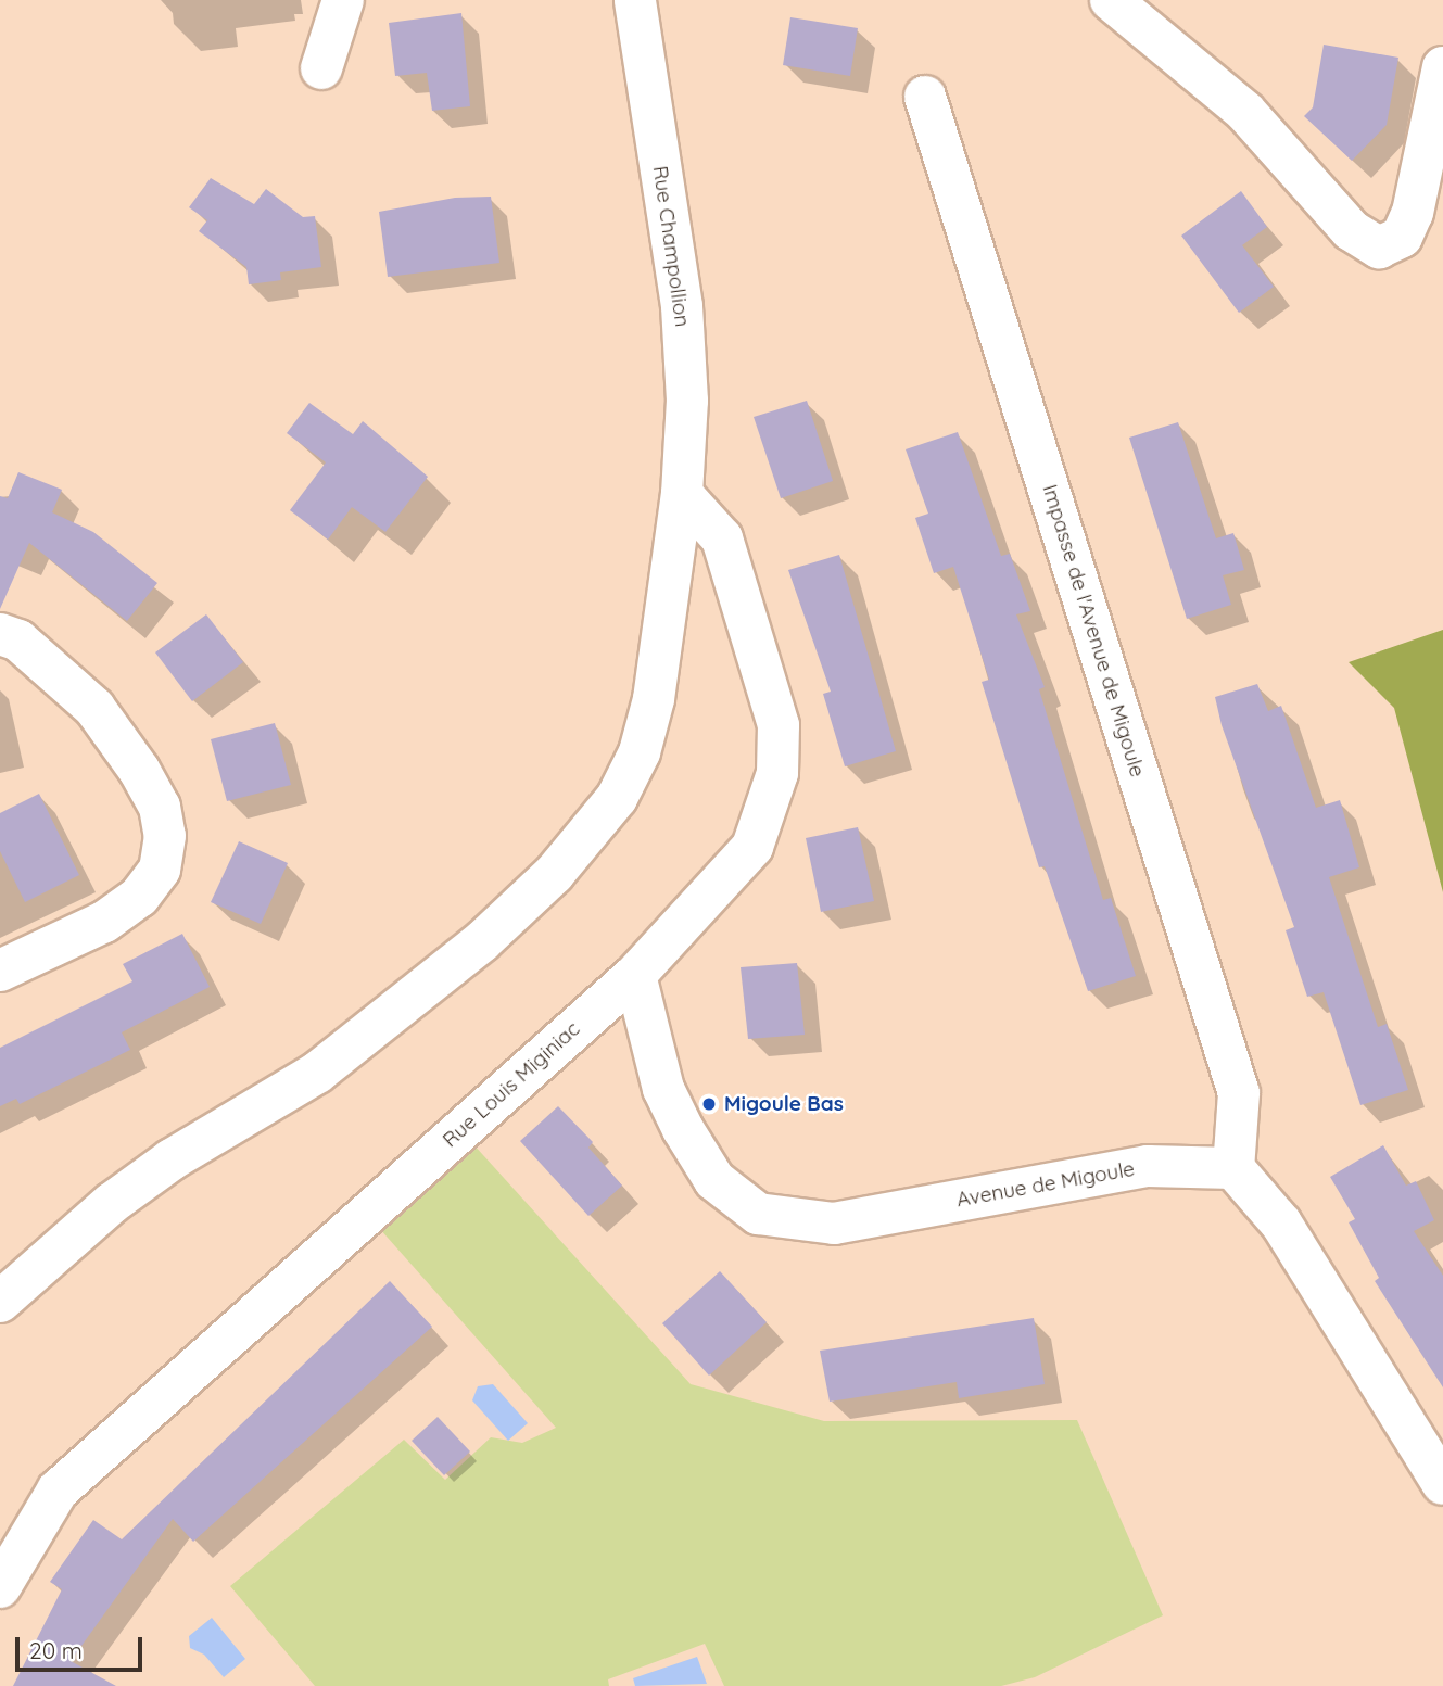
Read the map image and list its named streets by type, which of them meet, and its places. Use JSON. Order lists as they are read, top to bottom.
{
  "streets": {
    "street": [
      "Rue Champollion",
      "Impasse de l'Avenue de Migoule",
      "Rue Louis Miginiac",
      "Avenue de Migoule"
    ]
  },
  "crossings": [
    ["Rue Champollion", "Rue Louis Miginiac"],
    ["Impasse de l'Avenue de Migoule", "Avenue de Migoule"],
    ["Rue Louis Miginiac", "Avenue de Migoule"]
  ],
  "places": ["Migoule Bas"],
  "scale_bar": "20 m"
}
